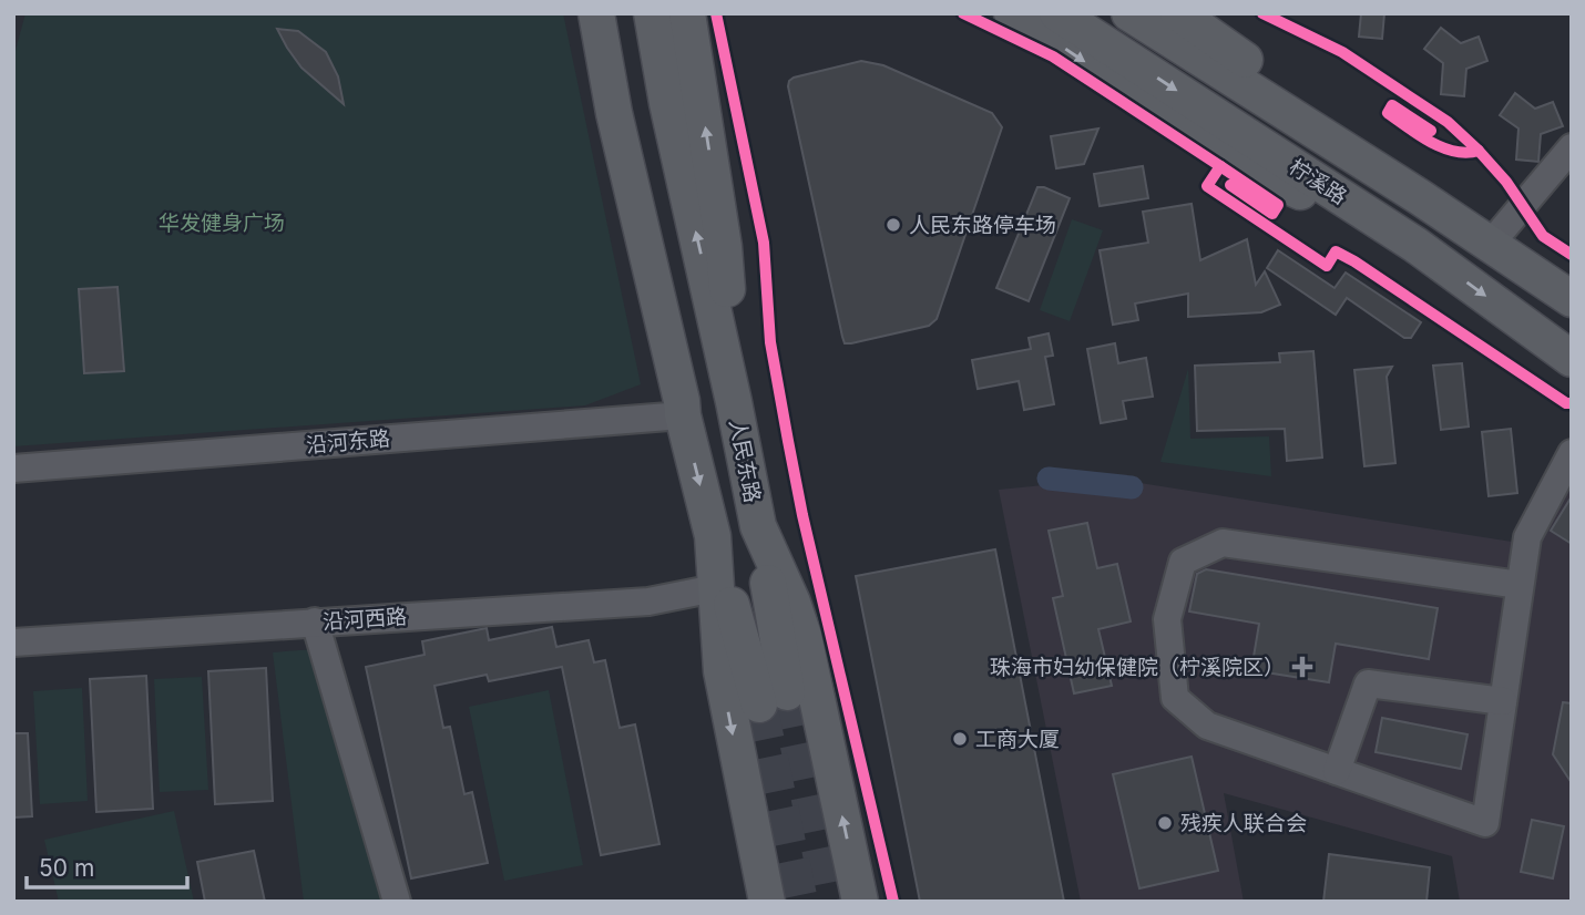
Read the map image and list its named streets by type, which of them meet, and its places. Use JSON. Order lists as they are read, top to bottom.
{
  "streets": {
    "main road": ["柠溪路", "人民东路"],
    "street": ["沿河东路", "沿河西路"]
  },
  "parks": ["华发健身广场"],
  "places": {
    "other": ["人民东路停车场", "工商大厦", "残疾人联合会"],
    "health": ["珠海市妇幼保健院（柠溪院区）"]
  },
  "scale_bar": "50 m"
}
